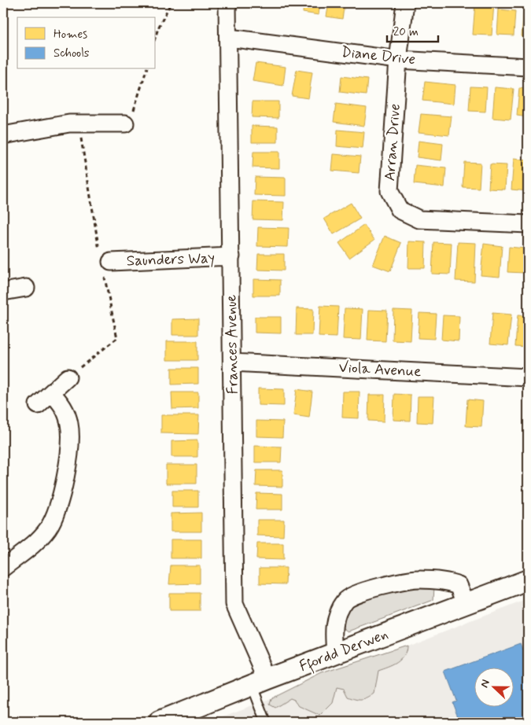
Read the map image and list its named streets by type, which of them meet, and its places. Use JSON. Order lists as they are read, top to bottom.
{
  "streets": {
    "street": [
      "Diane Drive",
      "Arran Drive",
      "Saunders Way",
      "Frances Avenue",
      "Viola Avenue",
      "Ffordd Derwen"
    ]
  },
  "crossings": [
    ["Diane Drive", "Arran Drive"],
    ["Diane Drive", "Frances Avenue"],
    ["Saunders Way", "Frances Avenue"],
    ["Frances Avenue", "Viola Avenue"],
    ["Frances Avenue", "Ffordd Derwen"]
  ],
  "legend": ["Homes", "Schools"],
  "scale_bar": "20 m",
  "north": "left"
}
